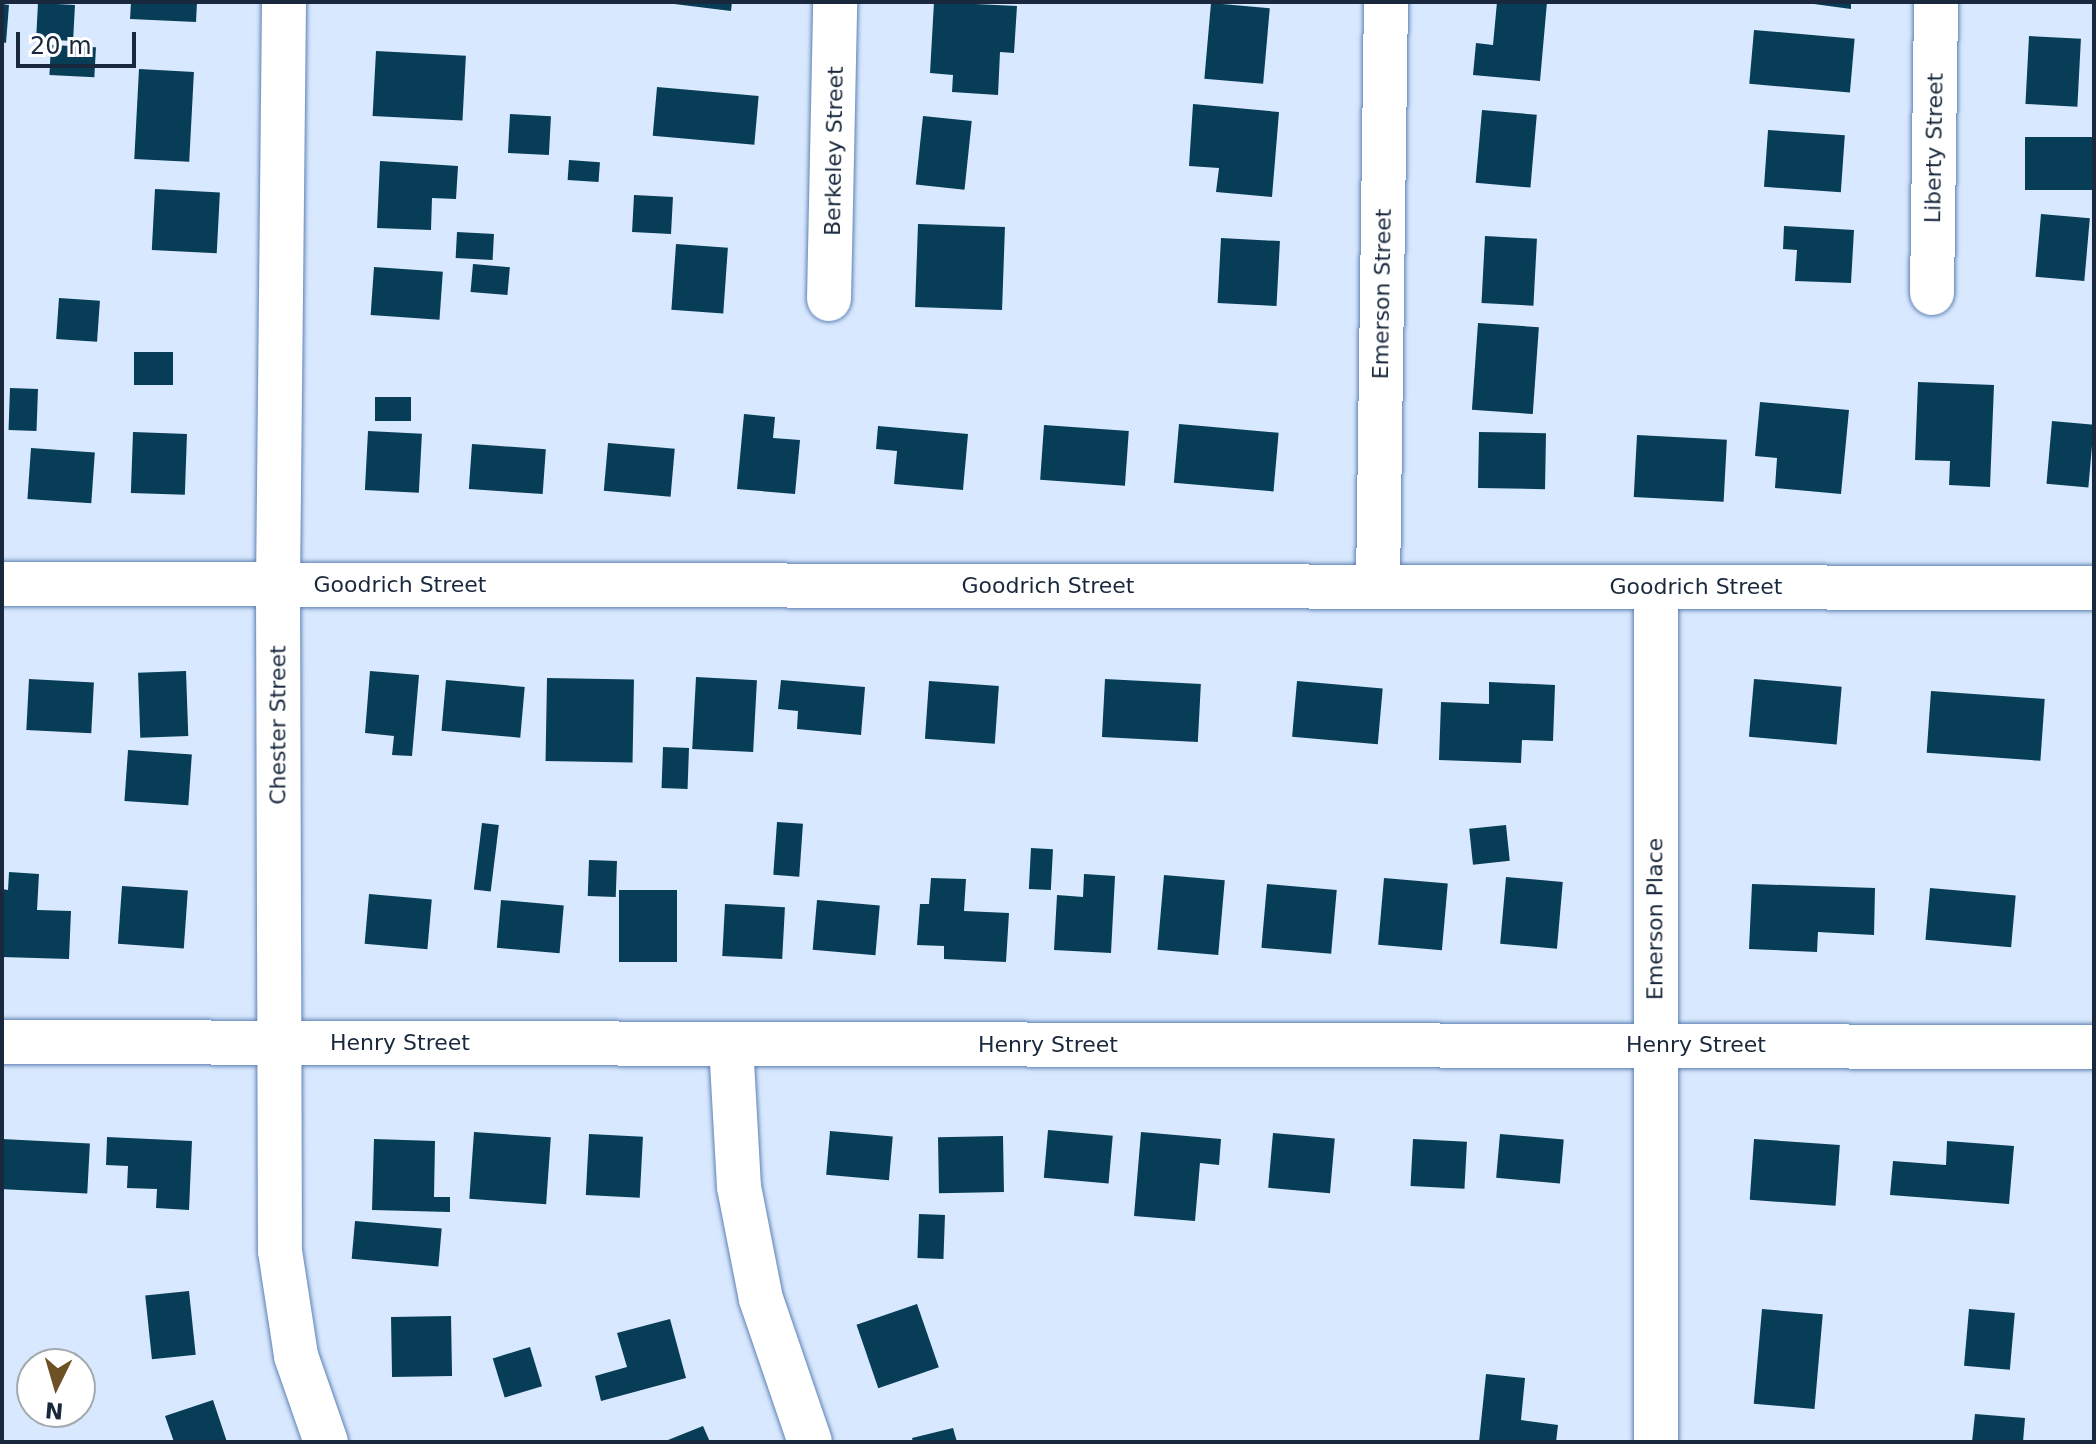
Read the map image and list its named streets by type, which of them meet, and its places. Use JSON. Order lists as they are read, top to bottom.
{
  "streets": {
    "street": [
      "Liberty Street",
      "Berkeley Street",
      "Emerson Street",
      "Goodrich Street",
      "Chester Street",
      "Emerson Place",
      "Henry Street"
    ]
  },
  "crossings": [
    ["Emerson Street", "Goodrich Street"],
    ["Goodrich Street", "Chester Street"],
    ["Goodrich Street", "Emerson Place"],
    ["Chester Street", "Henry Street"],
    ["Emerson Place", "Henry Street"]
  ],
  "scale_bar": "20 m",
  "north": "bottom"
}
